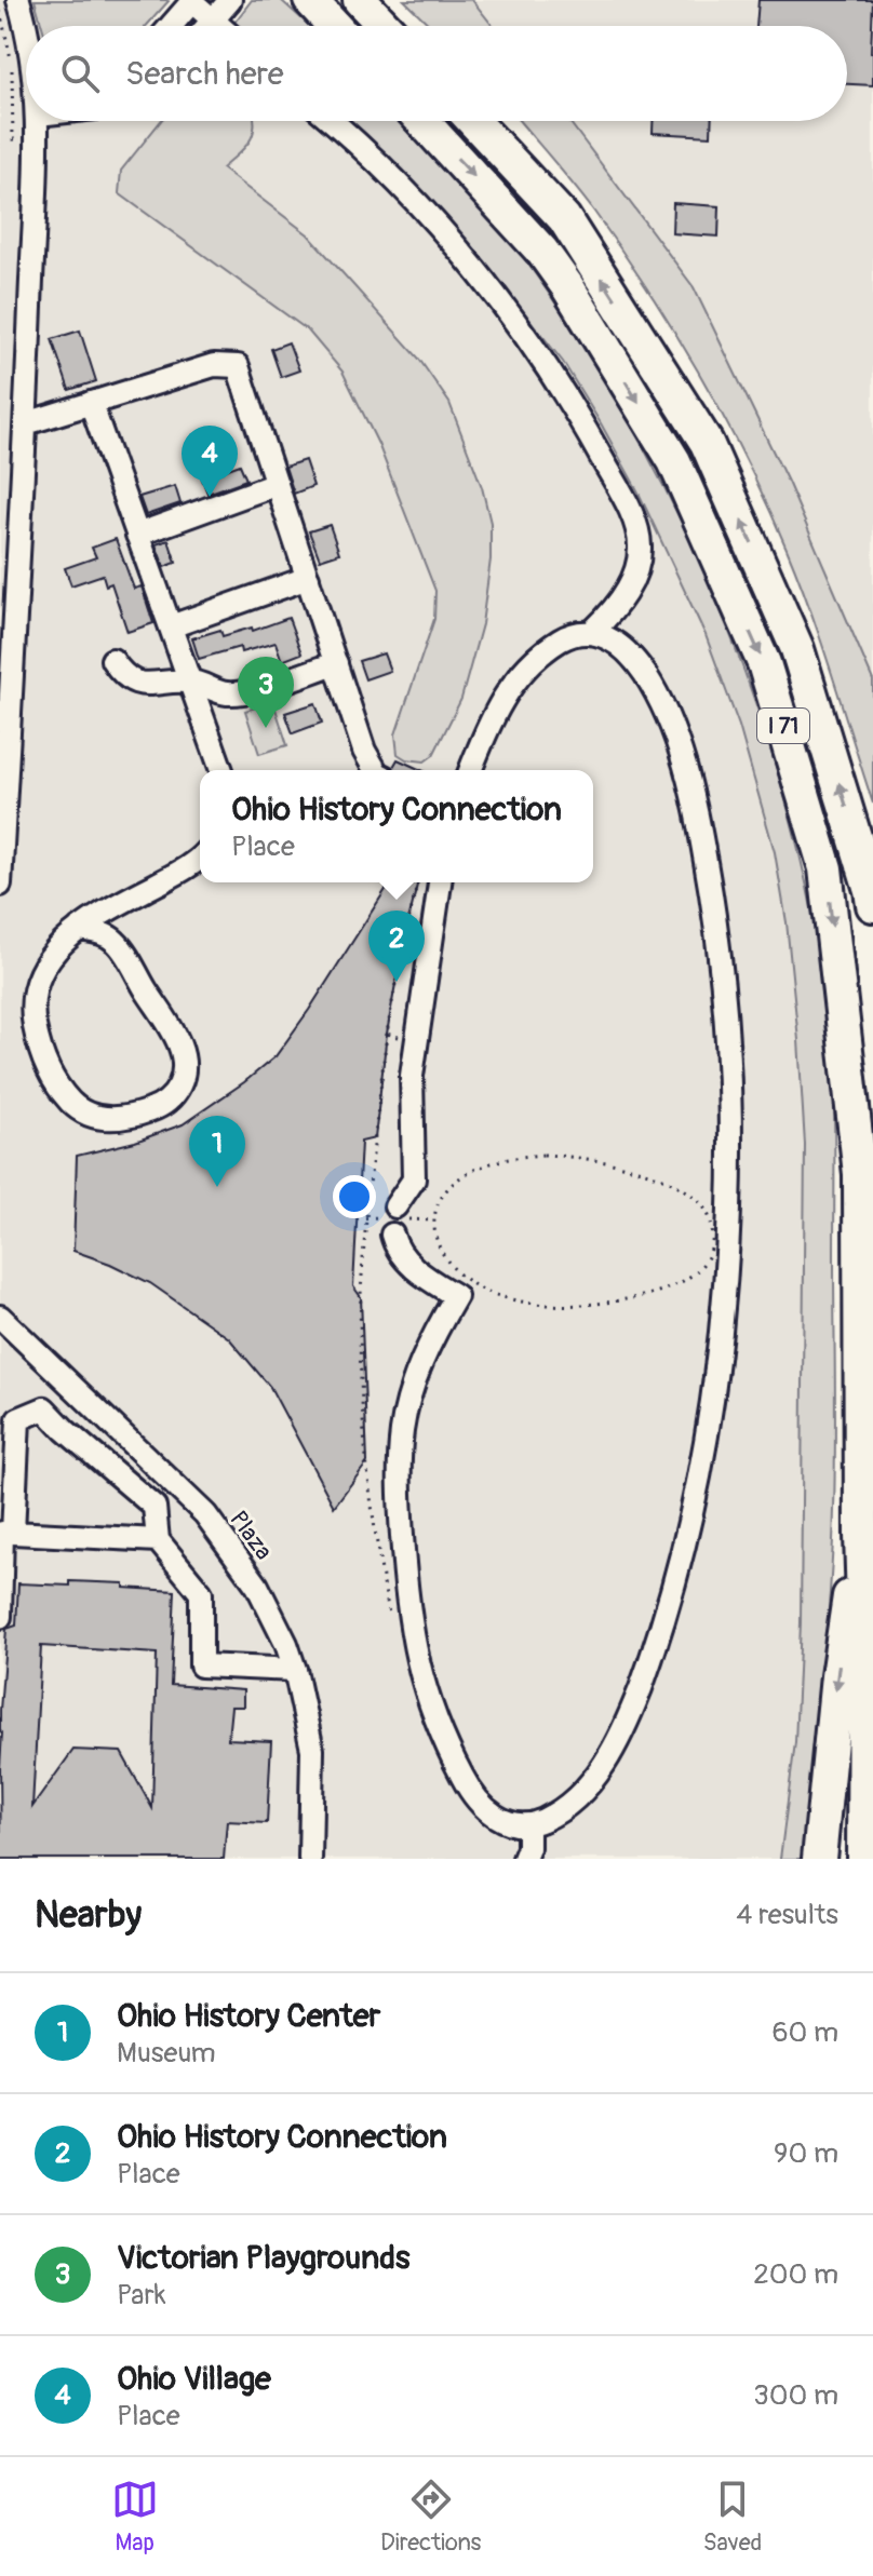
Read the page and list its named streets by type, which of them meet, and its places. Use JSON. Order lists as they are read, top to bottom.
{
  "streets": {
    "highway": ["I 71"],
    "street": ["Plaza"]
  },
  "page": {
    "search": "Search here",
    "pins": [
      "4",
      "3",
      "2",
      "1"
    ],
    "popup": ["Ohio History Connection", "Place"],
    "heading": ["Nearby", "4 results"],
    "list": [
      {
        "mark": "1",
        "name": "Ohio History Center",
        "note": "Museum",
        "value": "60 m"
      },
      {
        "mark": "2",
        "name": "Ohio History Connection",
        "note": "Place",
        "value": "90 m"
      },
      {
        "mark": "3",
        "name": "Victorian Playgrounds",
        "note": "Park",
        "value": "200 m"
      },
      {
        "mark": "4",
        "name": "Ohio Village",
        "note": "Place",
        "value": "300 m"
      }
    ],
    "nav": ["Map", "Directions", "Saved"]
  }
}
